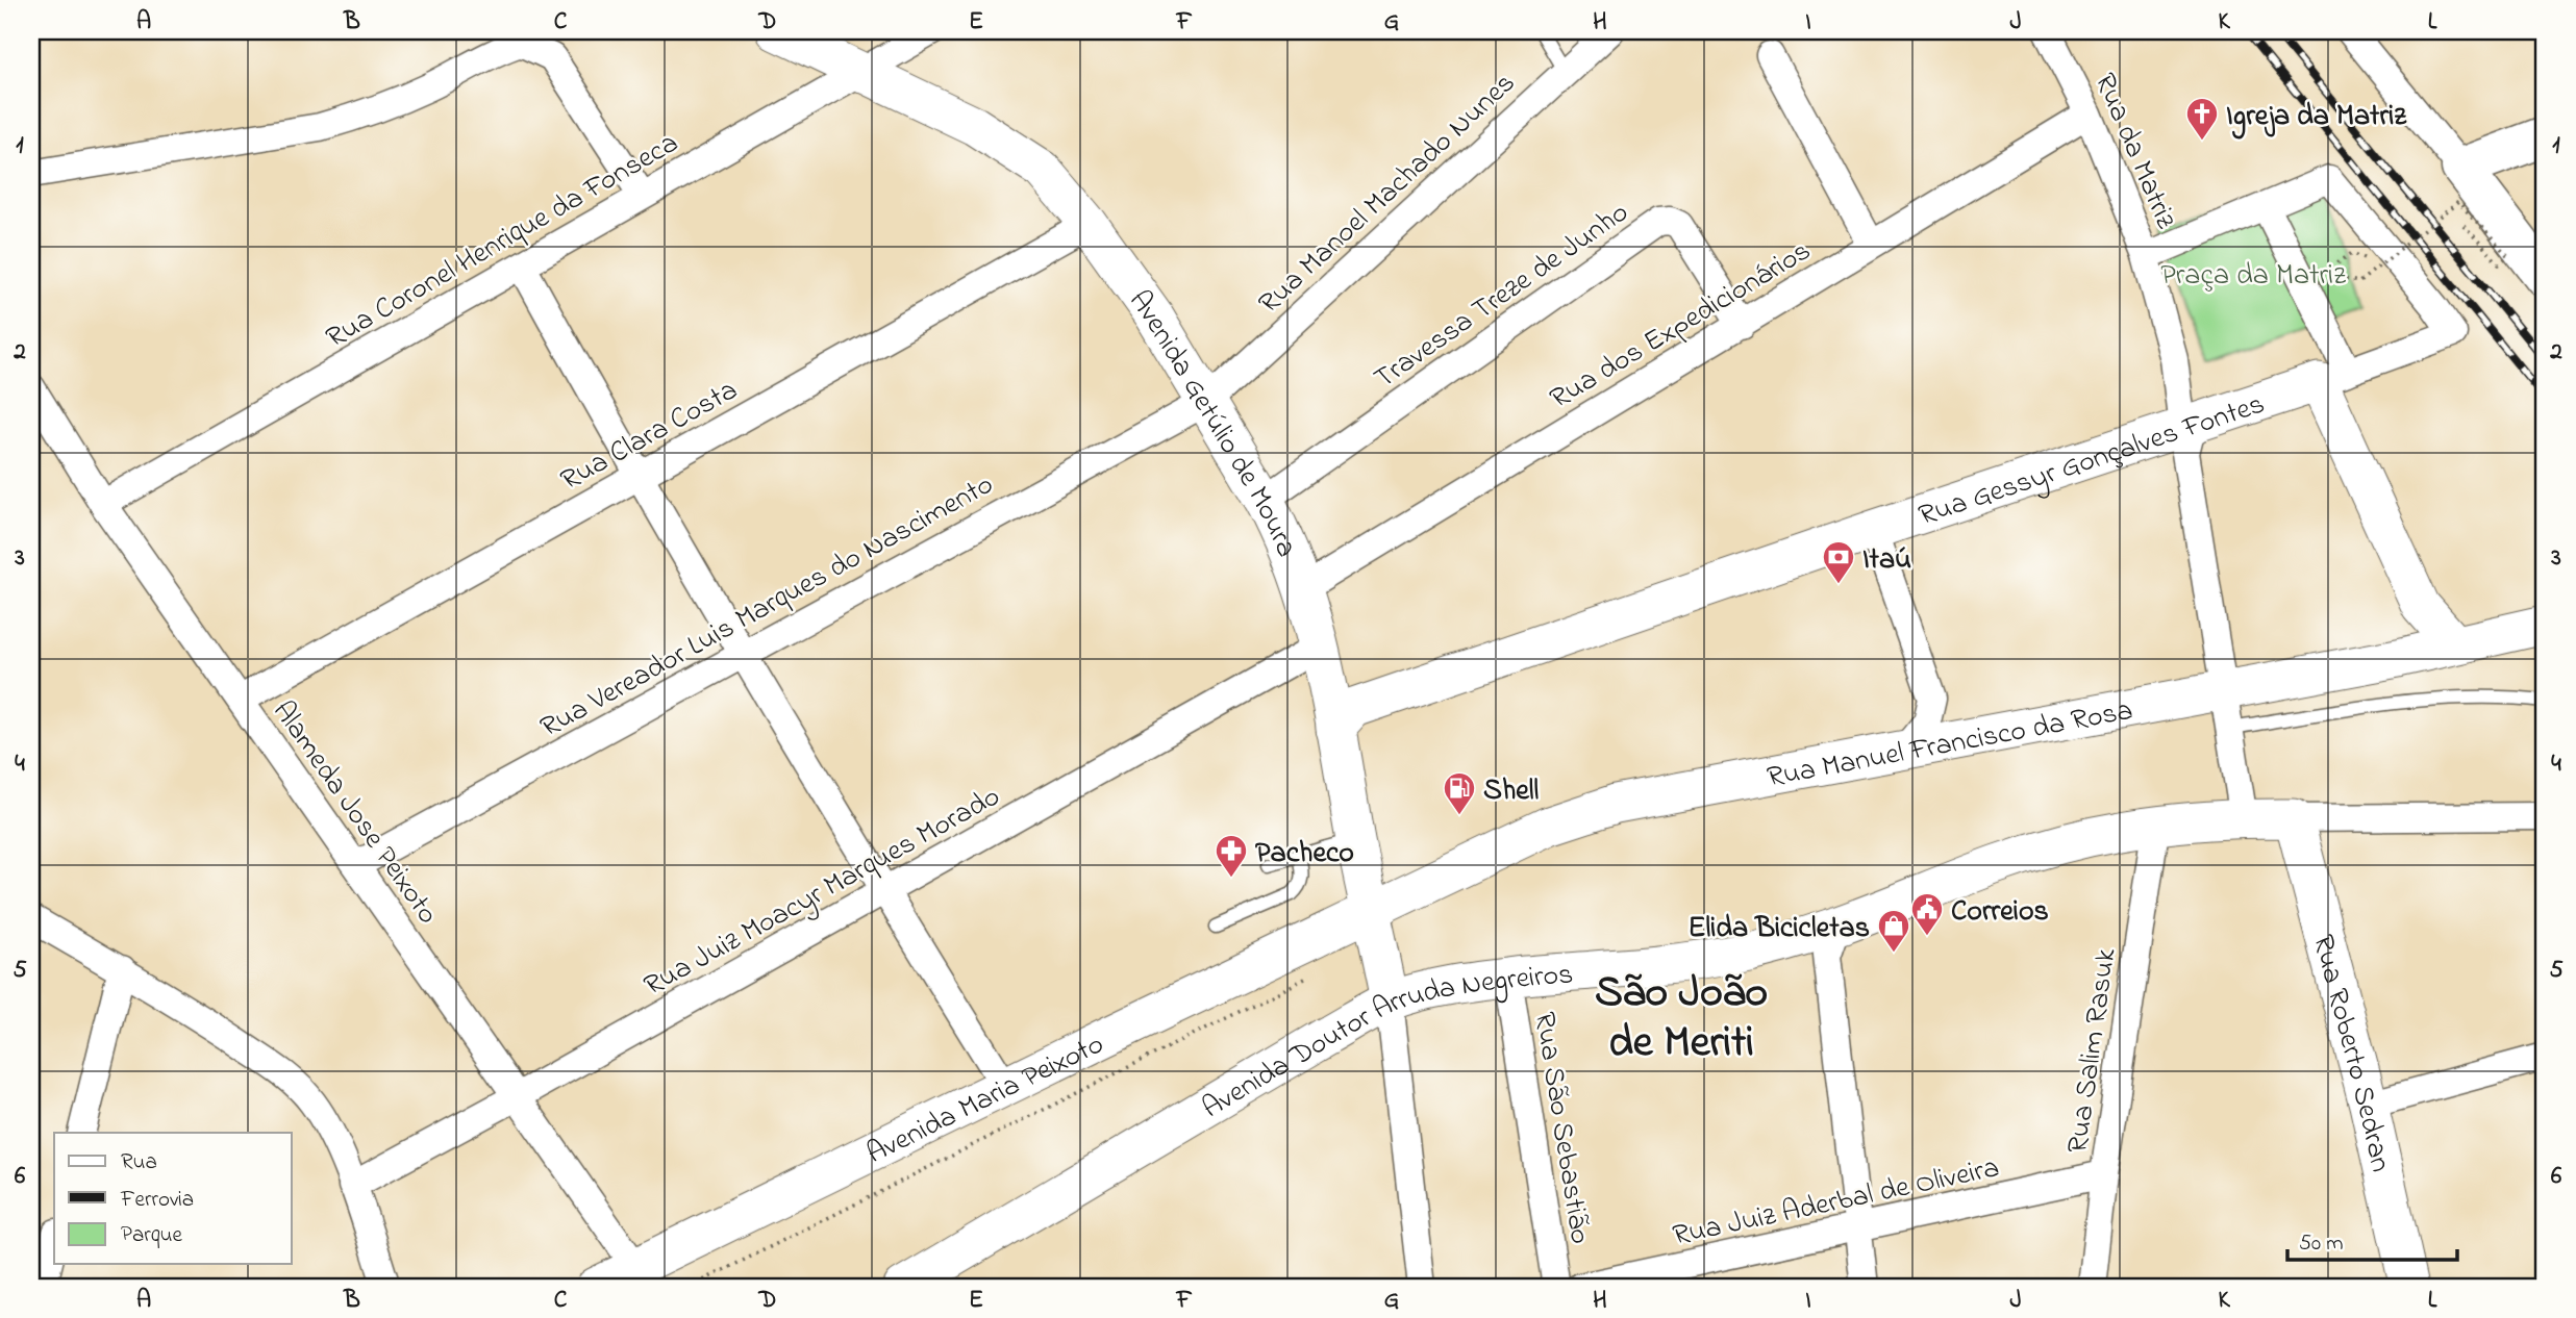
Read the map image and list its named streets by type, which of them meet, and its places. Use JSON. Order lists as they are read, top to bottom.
{
  "streets": {
    "main road": [
      "Avenida Getúlio de Moura",
      "Rua Gessyr Gonçalves Fontes",
      "Rua Manuel Francisco da Rosa",
      "Avenida Doutor Arruda Negreiros",
      "Rua Roberto Sedran",
      "Avenida Maria Peixoto"
    ],
    "street": [
      "Rua da Matriz",
      "Rua Manoel Machado Nunes",
      "Rua Coronel Henrique da Fonseca",
      "Travessa Treze de Junho",
      "Rua dos Expedicionários",
      "Rua Clara Costa",
      "Rua Vereador Luis Marques do Nascimento",
      "Alameda Jose Peixoto",
      "Rua Juiz Moacyr Marques Morado",
      "Rua Salim Rasuk",
      "Rua São Sebastião",
      "Rua Juiz Aderbal de Oliveira"
    ]
  },
  "crossings": [
    ["Rua da Matriz", "Rua dos Expedicionários"],
    ["Rua da Matriz", "Rua Gessyr Gonçalves Fontes"],
    ["Rua Manoel Machado Nunes", "Avenida Getúlio de Moura"],
    ["Rua Manoel Machado Nunes", "Rua Vereador Luis Marques do Nascimento"],
    ["Rua Coronel Henrique da Fonseca", "Avenida Getúlio de Moura"],
    ["Rua Coronel Henrique da Fonseca", "Alameda Jose Peixoto"],
    ["Travessa Treze de Junho", "Rua dos Expedicionários"],
    ["Travessa Treze de Junho", "Avenida Getúlio de Moura"],
    ["Rua dos Expedicionários", "Avenida Getúlio de Moura"],
    ["Avenida Getúlio de Moura", "Rua Clara Costa"],
    ["Avenida Getúlio de Moura", "Rua Gessyr Gonçalves Fontes"],
    ["Avenida Getúlio de Moura", "Rua Vereador Luis Marques do Nascimento"],
    ["Avenida Getúlio de Moura", "Rua Manuel Francisco da Rosa"],
    ["Avenida Getúlio de Moura", "Rua Juiz Moacyr Marques Morado"],
    ["Avenida Getúlio de Moura", "Avenida Doutor Arruda Negreiros"],
    ["Avenida Getúlio de Moura", "Avenida Maria Peixoto"],
    ["Rua Clara Costa", "Alameda Jose Peixoto"],
    ["Rua Vereador Luis Marques do Nascimento", "Alameda Jose Peixoto"],
    ["Rua Manuel Francisco da Rosa", "Avenida Maria Peixoto"],
    ["Alameda Jose Peixoto", "Rua Juiz Moacyr Marques Morado"],
    ["Alameda Jose Peixoto", "Avenida Maria Peixoto"],
    ["Avenida Doutor Arruda Negreiros", "Rua Salim Rasuk"],
    ["Avenida Doutor Arruda Negreiros", "Rua Roberto Sedran"],
    ["Avenida Doutor Arruda Negreiros", "Rua São Sebastião"],
    ["Rua Salim Rasuk", "Rua Juiz Aderbal de Oliveira"]
  ],
  "districts": ["São João de Meriti"],
  "parks": ["Praça da Matriz"],
  "places": {
    "church": ["Igreja da Matriz"],
    "bank": ["Itaú"],
    "fuel station": ["Shell"],
    "pharmacy": ["Pacheco"],
    "public building": ["Correios"],
    "shop": ["Elida Bicicletas"]
  },
  "legend": ["Rua", "Ferrovia", "Parque"],
  "scale_bar": "50 m",
  "grid": {
    "columns": [
      "A",
      "B",
      "C",
      "D",
      "E",
      "F",
      "G",
      "H",
      "I",
      "J",
      "K",
      "L"
    ],
    "rows": [
      "1",
      "2",
      "3",
      "4",
      "5",
      "6"
    ]
  }
}
